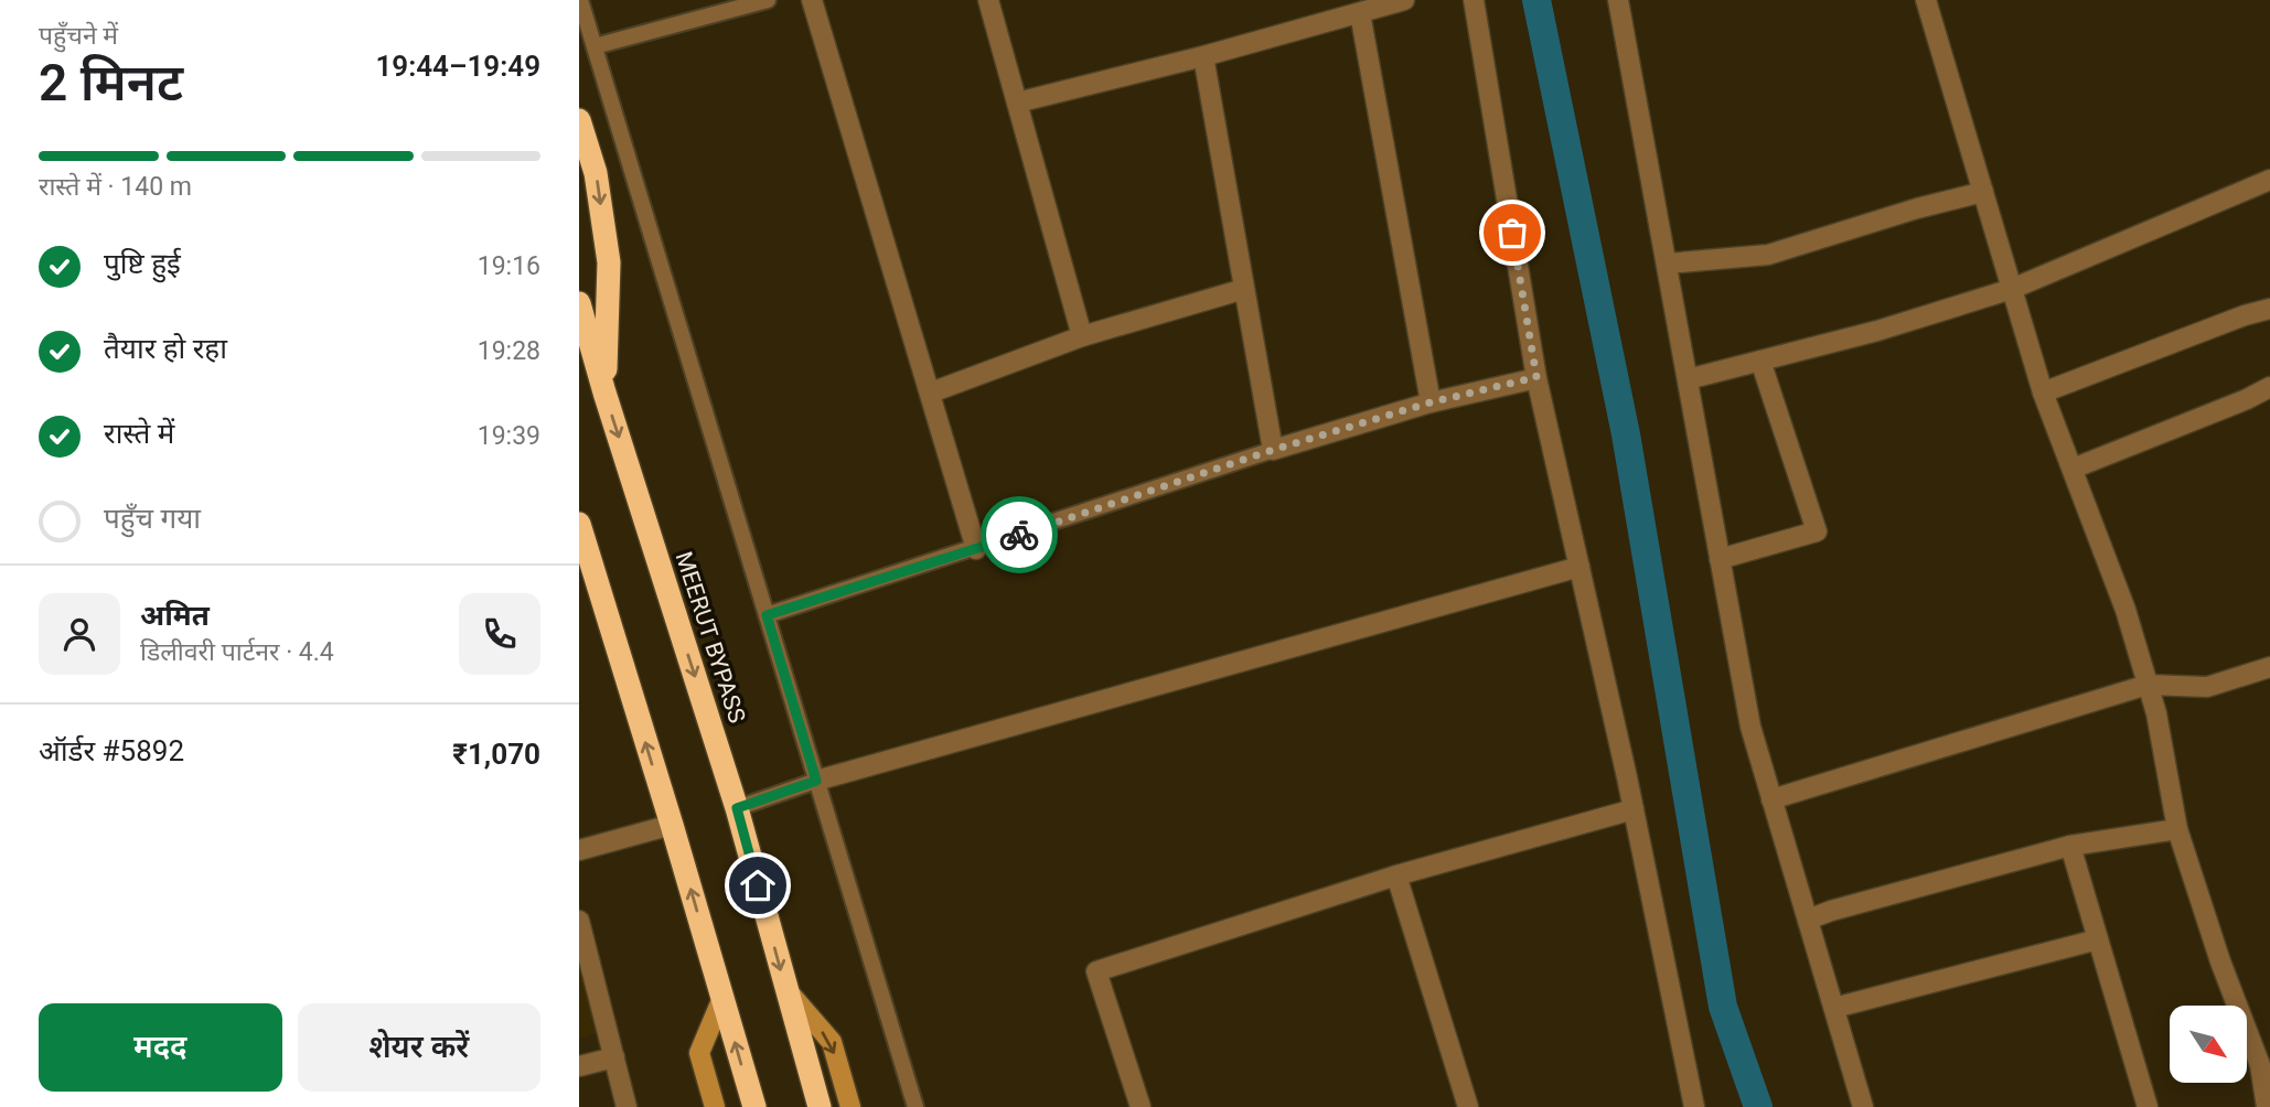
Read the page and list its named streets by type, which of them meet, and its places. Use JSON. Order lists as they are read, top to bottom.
{
  "streets": {
    "highway": ["MEERUT BYPASS"]
  },
  "north": "bottom right",
  "page": {
    "heading": ["2 मिनट", "पहुँचने में", "19:44–19:49"],
    "panel": [
      "अमित",
      "डिलीवरी पार्टनर · 4.4",
      "ऑर्डर #5892",
      "₹1,070"
    ],
    "bar": "रास्ते में · 140 m",
    "list": [
      ["पुष्टि हुई", "19:16"],
      ["तैयार हो रहा", "19:28"],
      ["रास्ते में", "19:39"],
      "पहुँच गया"
    ],
    "buttons": ["मदद", "शेयर करें"]
  }
}
